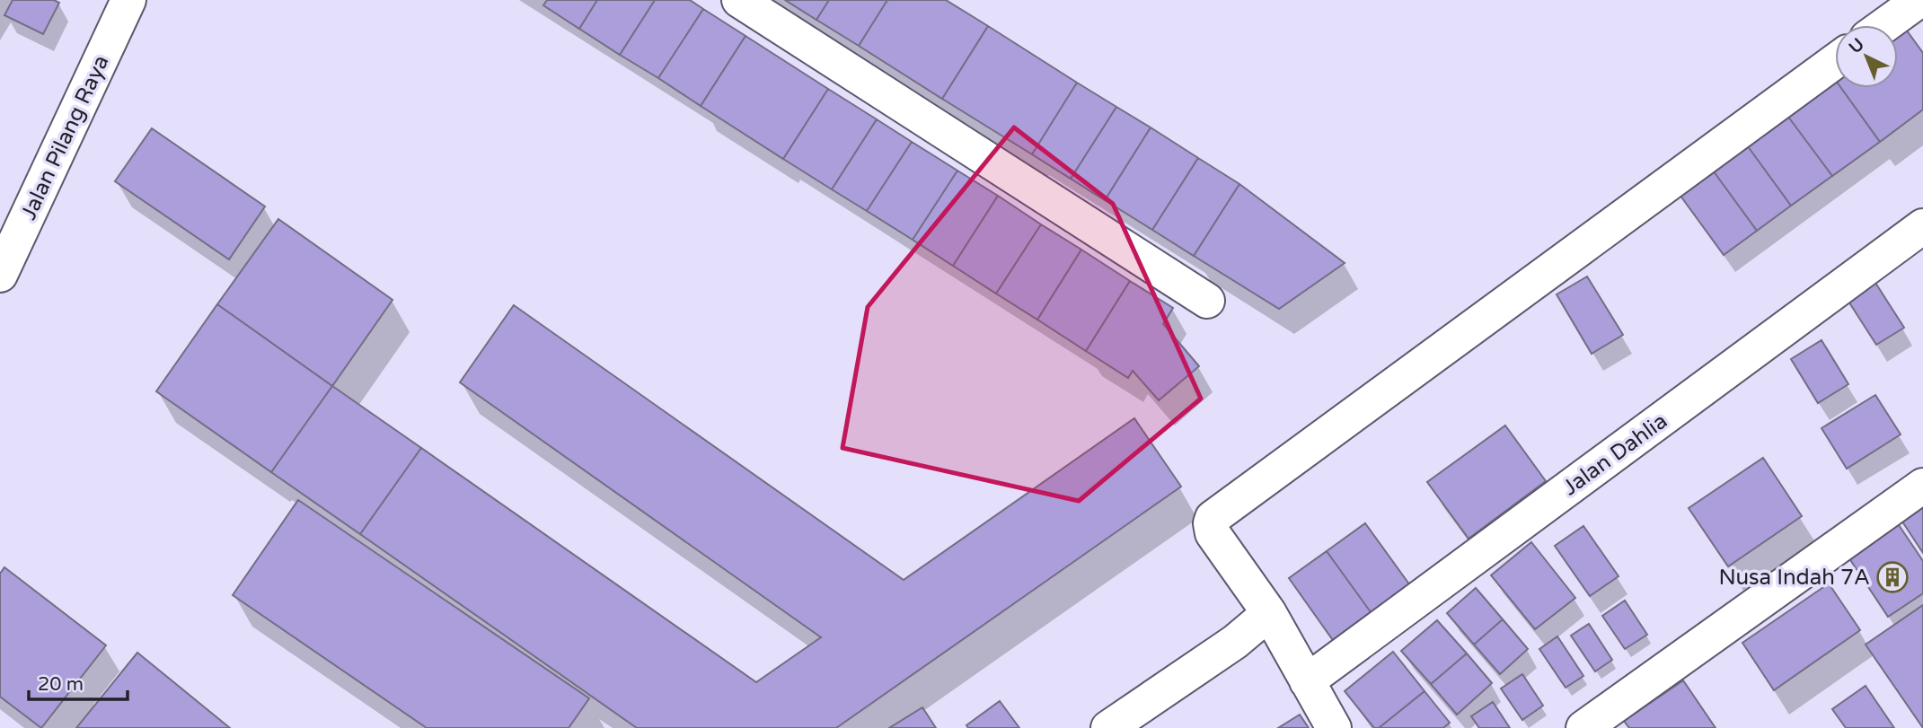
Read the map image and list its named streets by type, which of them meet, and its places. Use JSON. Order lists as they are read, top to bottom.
{
  "streets": {
    "main road": ["Jalan Pilang Raya", "Jalan Dahlia"]
  },
  "places": {
    "building": ["Nusa Indah 7A"]
  },
  "scale_bar": "20 m",
  "north": "top left"
}
